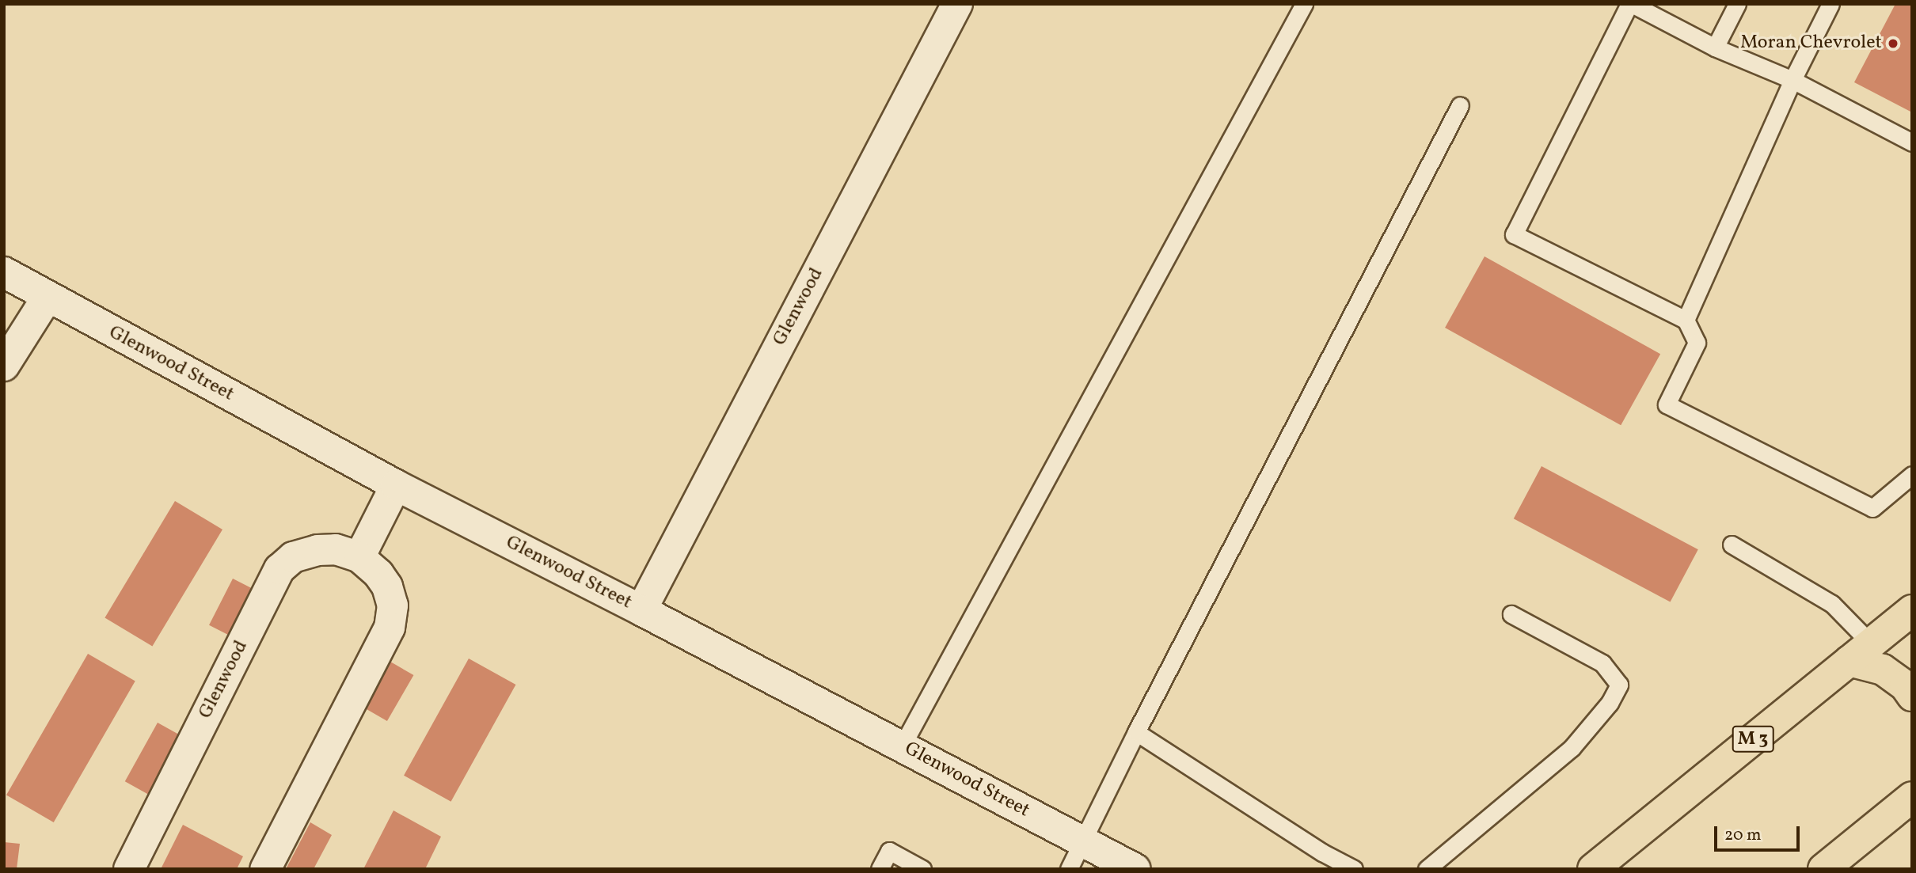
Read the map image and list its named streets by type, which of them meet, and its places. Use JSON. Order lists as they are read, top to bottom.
{
  "streets": {
    "main road": ["M 3"],
    "street": ["Glenwood", "Glenwood Street"]
  },
  "crossings": [
    ["Glenwood", "Glenwood Street"]
  ],
  "places": ["Moran Chevrolet"],
  "scale_bar": "20 m"
}
